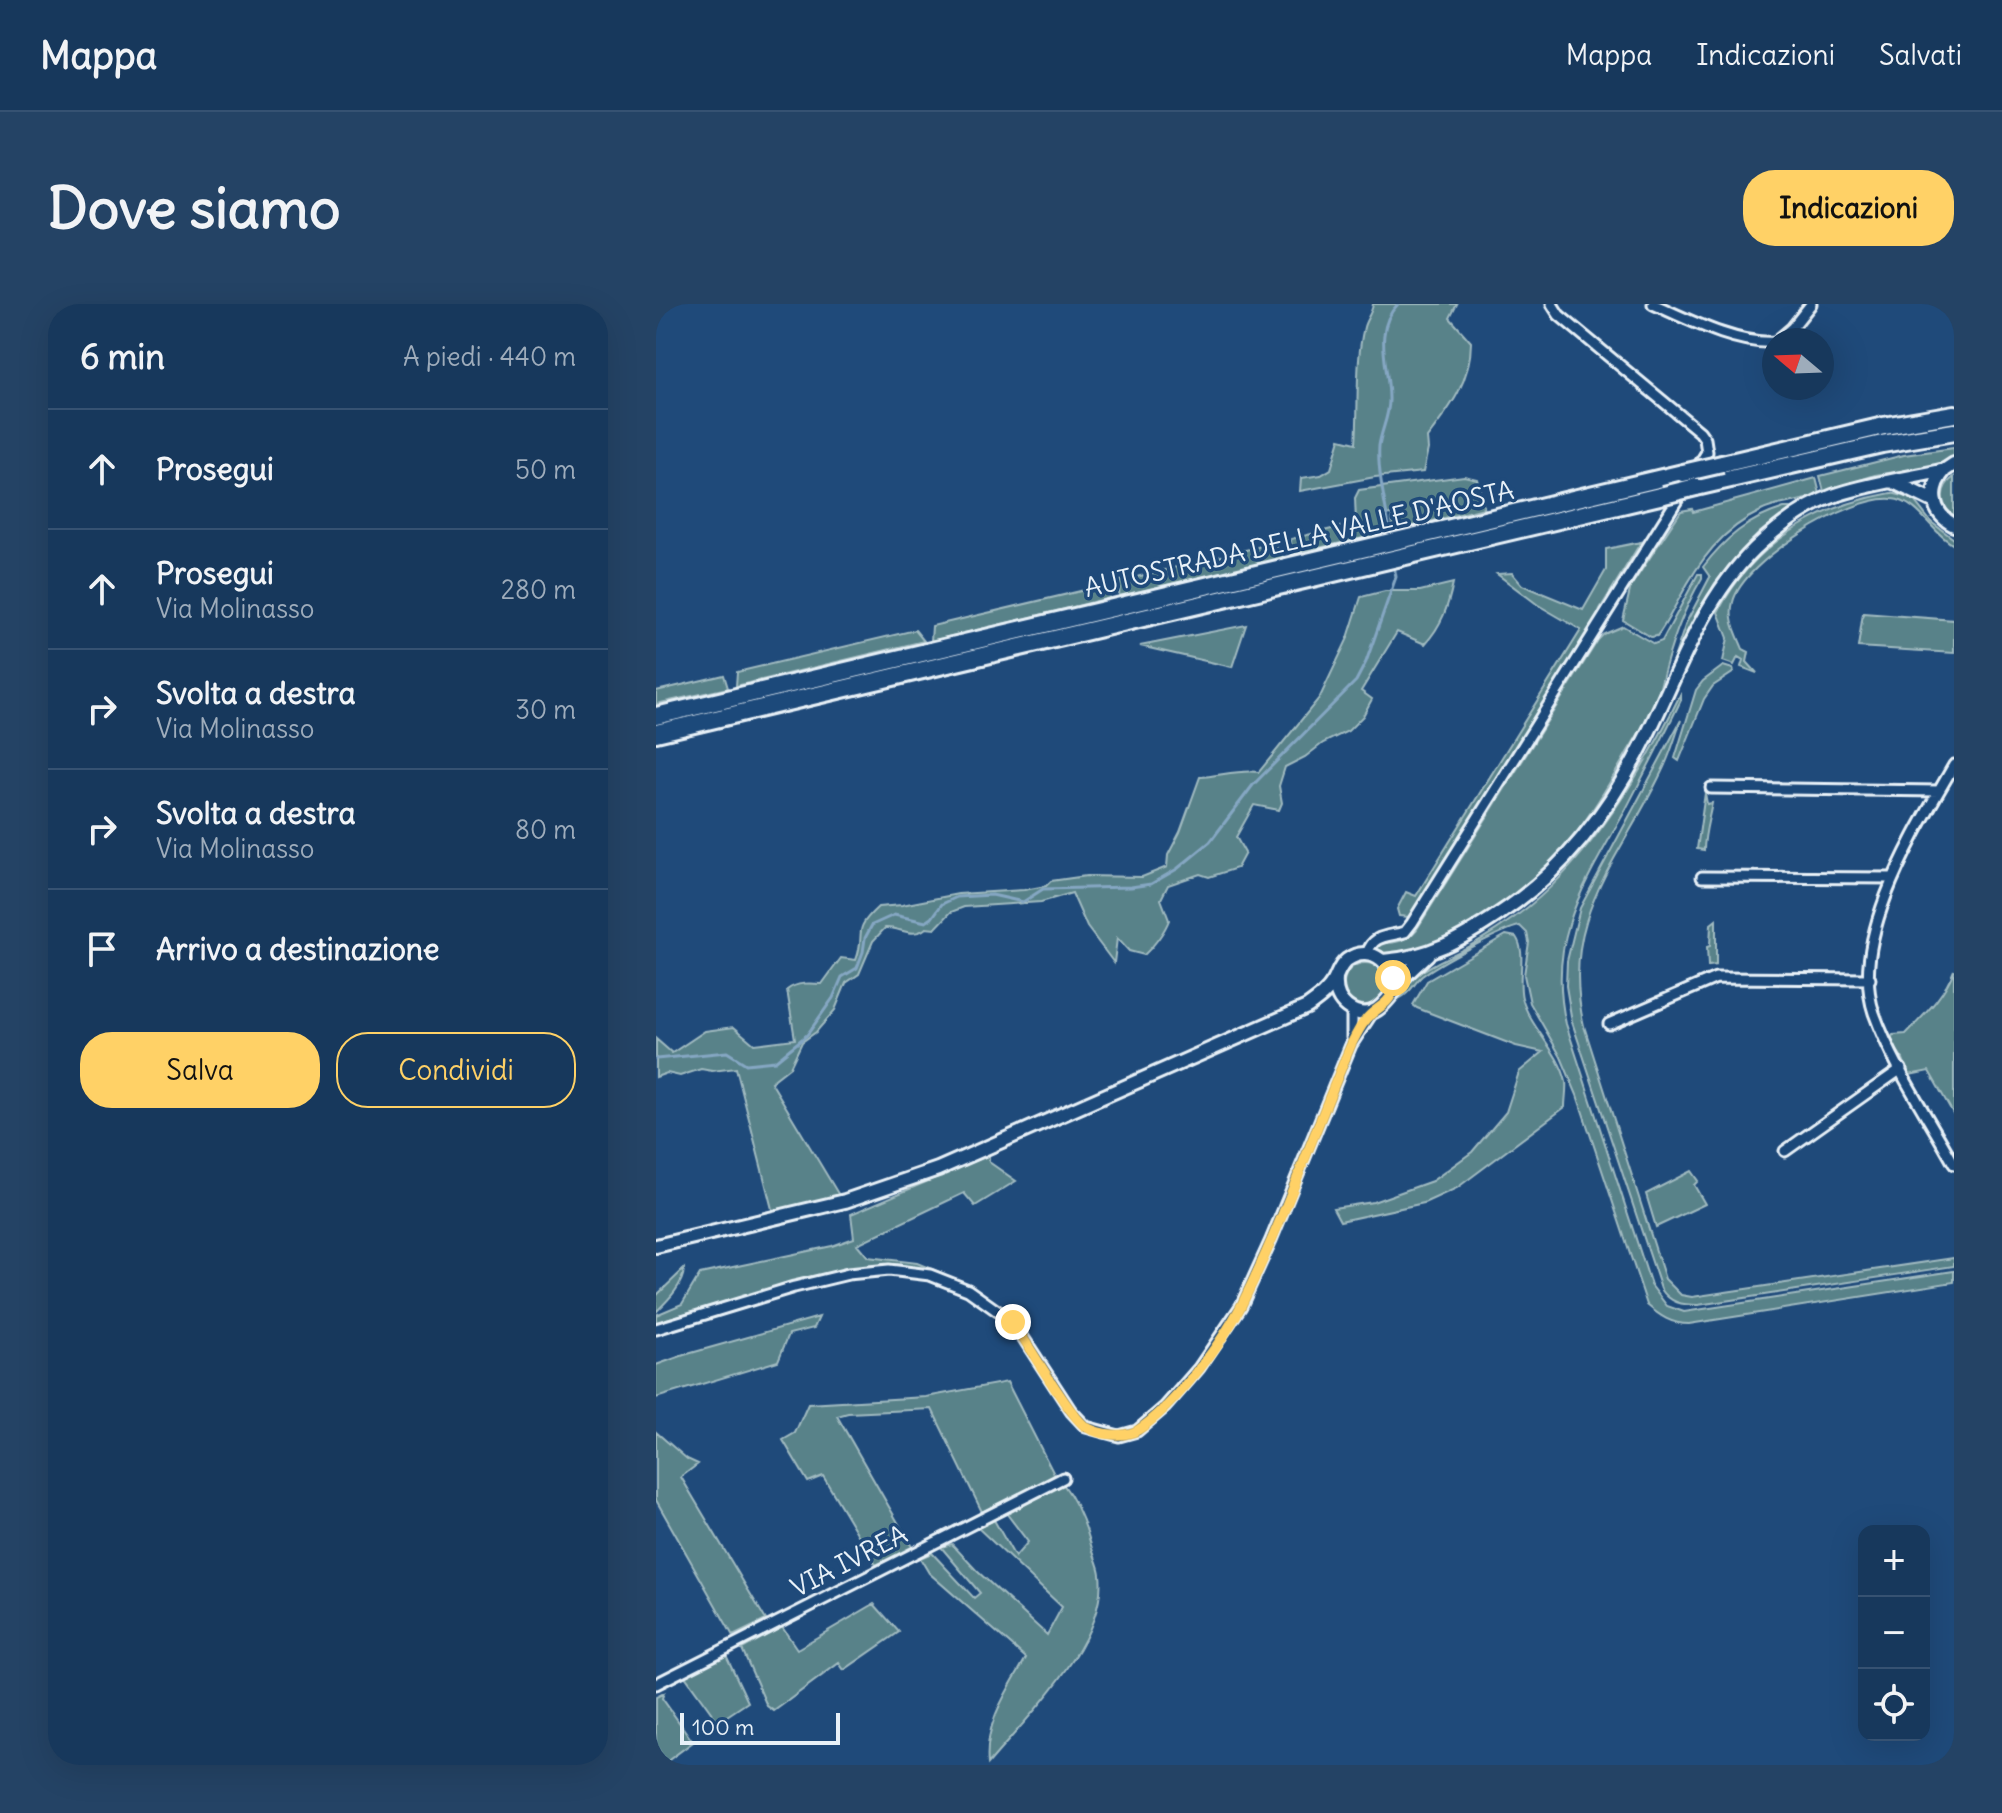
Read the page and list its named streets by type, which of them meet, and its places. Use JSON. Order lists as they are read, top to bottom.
{
  "streets": {
    "highway": ["AUTOSTRADA DELLA VALLE D'AOSTA"],
    "street": ["VIA IVREA"]
  },
  "scale_bar": "100 m",
  "north": "left",
  "page": {
    "header": "Mappa",
    "nav": ["Mappa", "Indicazioni", "Salvati"],
    "buttons": [
      "Indicazioni",
      ["Salva", "Condividi"]
    ],
    "title": "Dove siamo",
    "heading": ["6 min", "A piedi · 440 m"],
    "list": [
      ["Prosegui", "50 m"],
      ["Prosegui", "Via Molinasso", "280 m"],
      ["Svolta a destra", "Via Molinasso", "30 m"],
      ["Svolta a destra", "Via Molinasso", "80 m"],
      "Arrivo a destinazione"
    ],
    "map_buttons": ["+", "−"],
    "scale": "100 m"
  }
}
